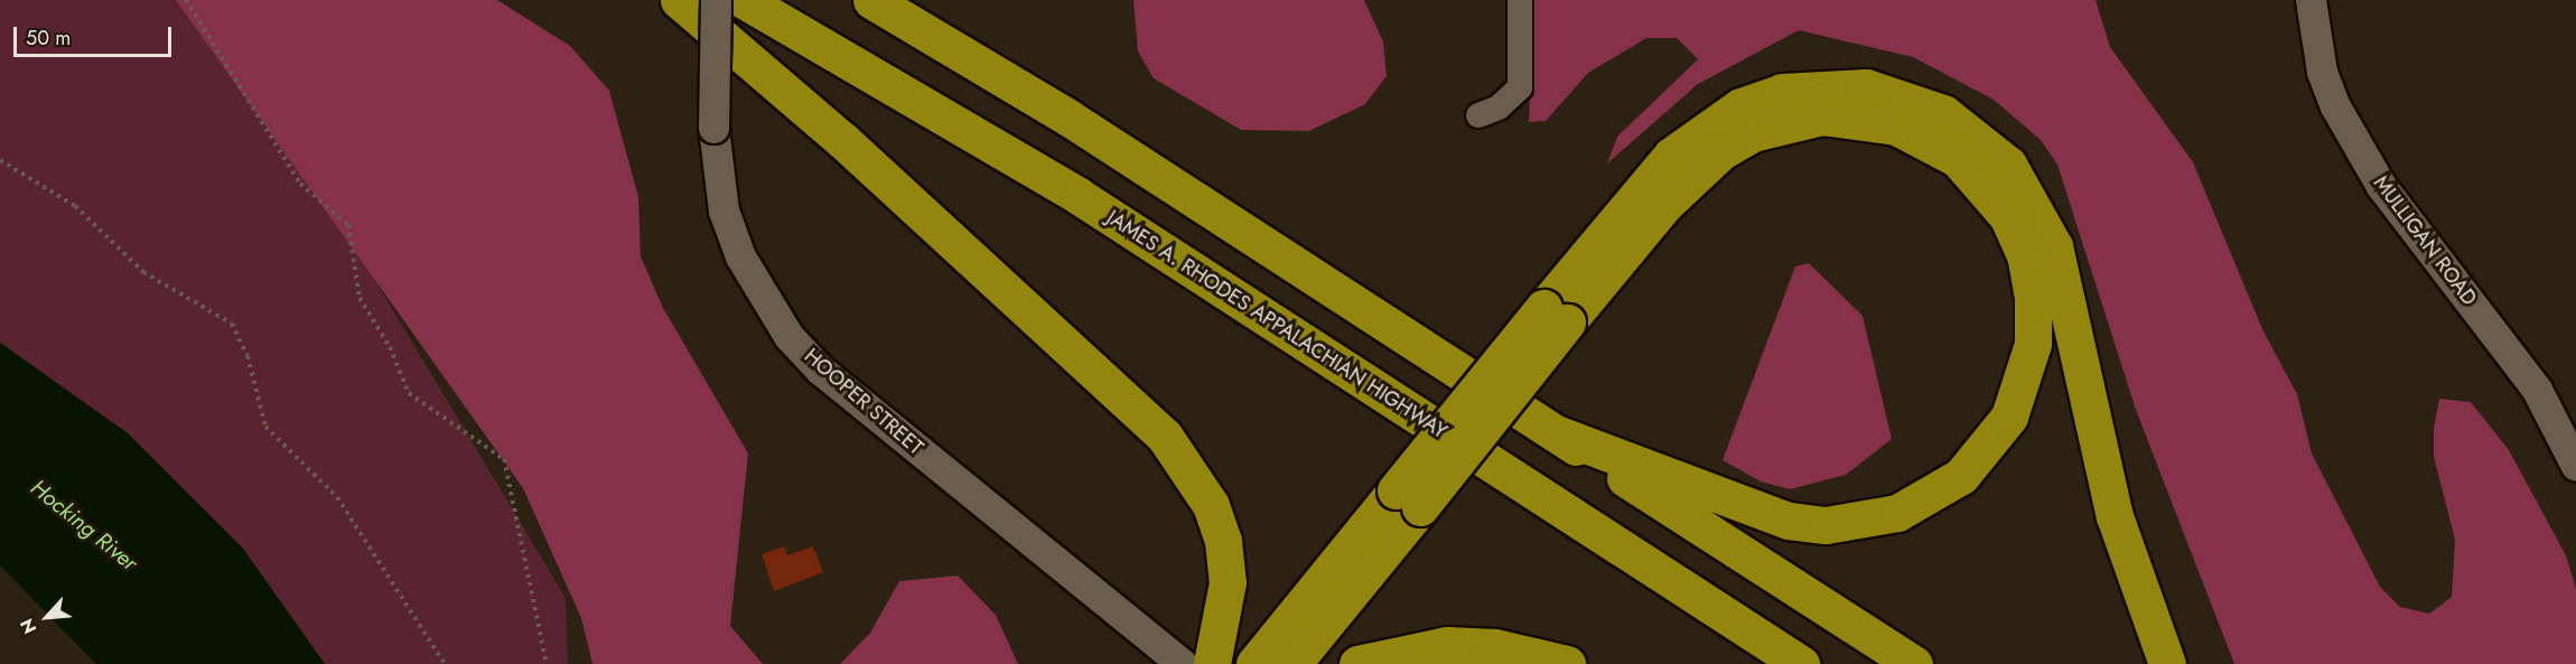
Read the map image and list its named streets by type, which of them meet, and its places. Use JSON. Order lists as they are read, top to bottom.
{
  "streets": {
    "highway": ["JAMES A. RHODES APPALACHIAN HIGHWAY"],
    "street": ["MULLIGAN ROAD", "HOOPER STREET"]
  },
  "water": ["Hocking River"],
  "scale_bar": "50 m",
  "north": "bottom left"
}
